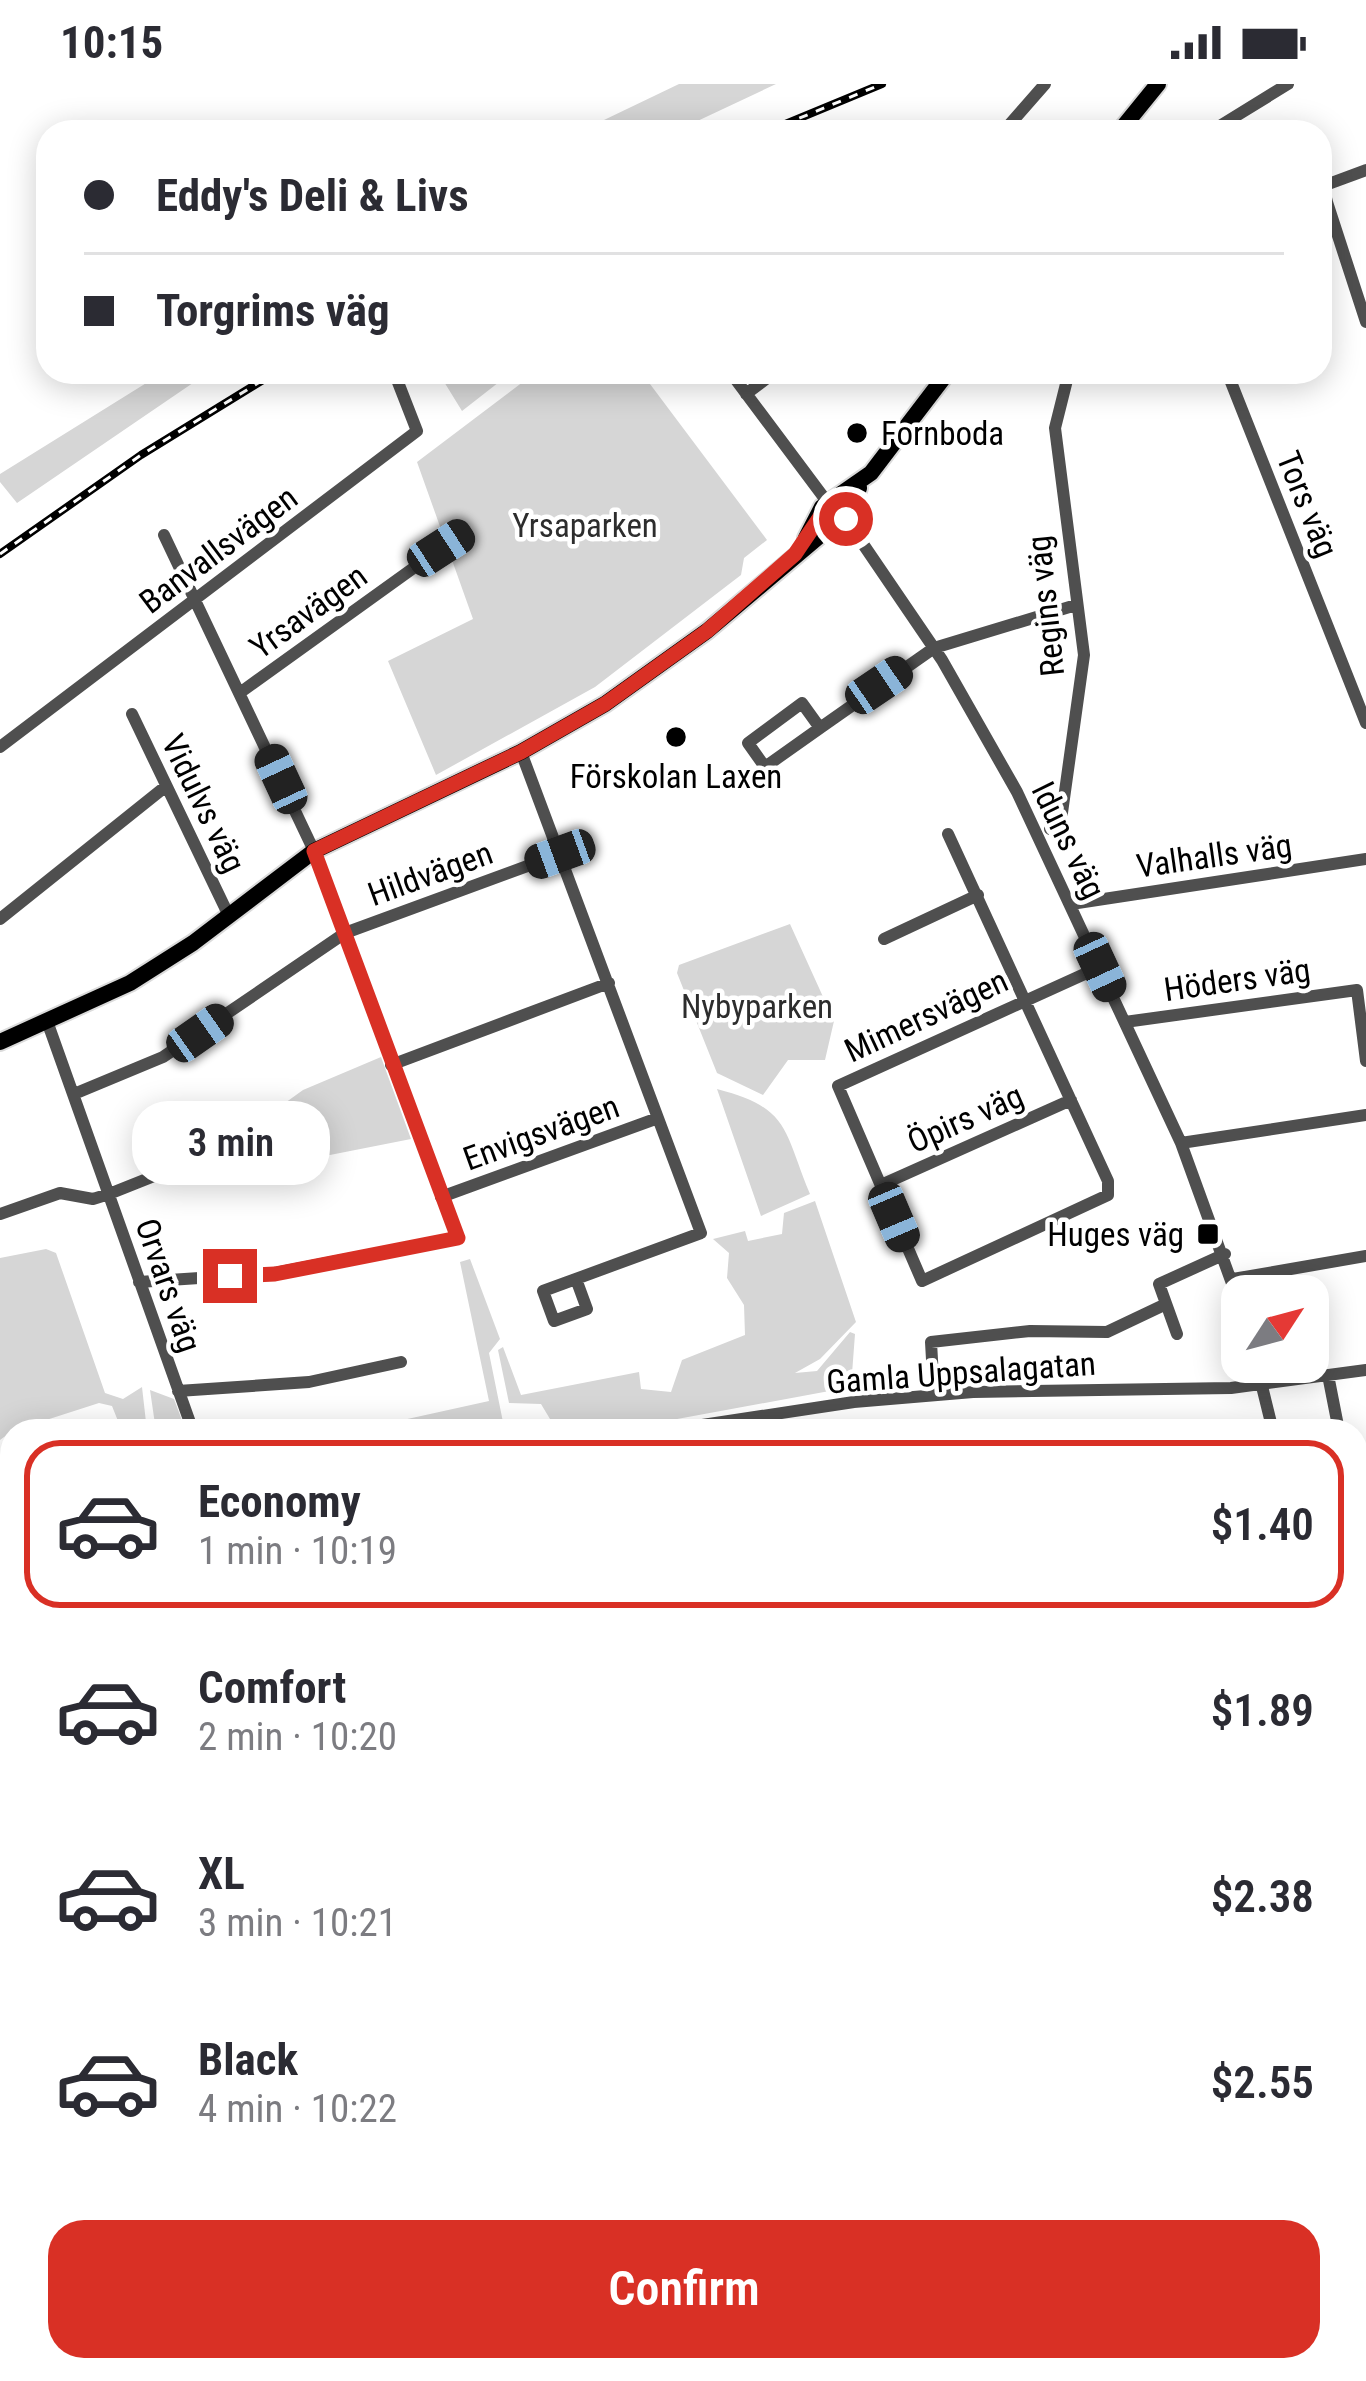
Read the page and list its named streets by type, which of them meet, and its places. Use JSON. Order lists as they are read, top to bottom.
{
  "streets": {
    "street": [
      "Tors väg",
      "Banvallsvägen",
      "Regins väg",
      "Yrsavägen",
      "Vidulvs väg",
      "Iduns väg",
      "Valhalls väg",
      "Hildvägen",
      "Höders väg",
      "Mimersvägen",
      "Öpirs väg",
      "Envigsvägen",
      "Orvars väg",
      "Gamla Uppsalagatan"
    ]
  },
  "crossings": [
    ["Iduns väg", "Valhalls väg"],
    ["Iduns väg", "Höders väg"],
    ["Iduns väg", "Mimersvägen"],
    ["Hildvägen", "Orvars väg"],
    ["Mimersvägen", "Öpirs väg"]
  ],
  "parks": ["Yrsaparken", "Nybyparken"],
  "places": {
    "other": ["Fornboda", "Förskolan Laxen"],
    "transit": ["Huges väg"]
  },
  "north": "top right",
  "page": {
    "status": "10:15",
    "banner": ["Eddy's Deli & Livs", "Torgrims väg"],
    "bubble": "3 min",
    "list": [
      {
        "name": "Economy",
        "note": "1 min · 10:19",
        "value": "$1.40"
      },
      {
        "name": "Comfort",
        "note": "2 min · 10:20",
        "value": "$1.89"
      },
      {
        "name": "XL",
        "note": "3 min · 10:21",
        "value": "$2.38"
      },
      {
        "name": "Black",
        "note": "4 min · 10:22",
        "value": "$2.55"
      }
    ],
    "buttons": "Confirm"
  }
}
